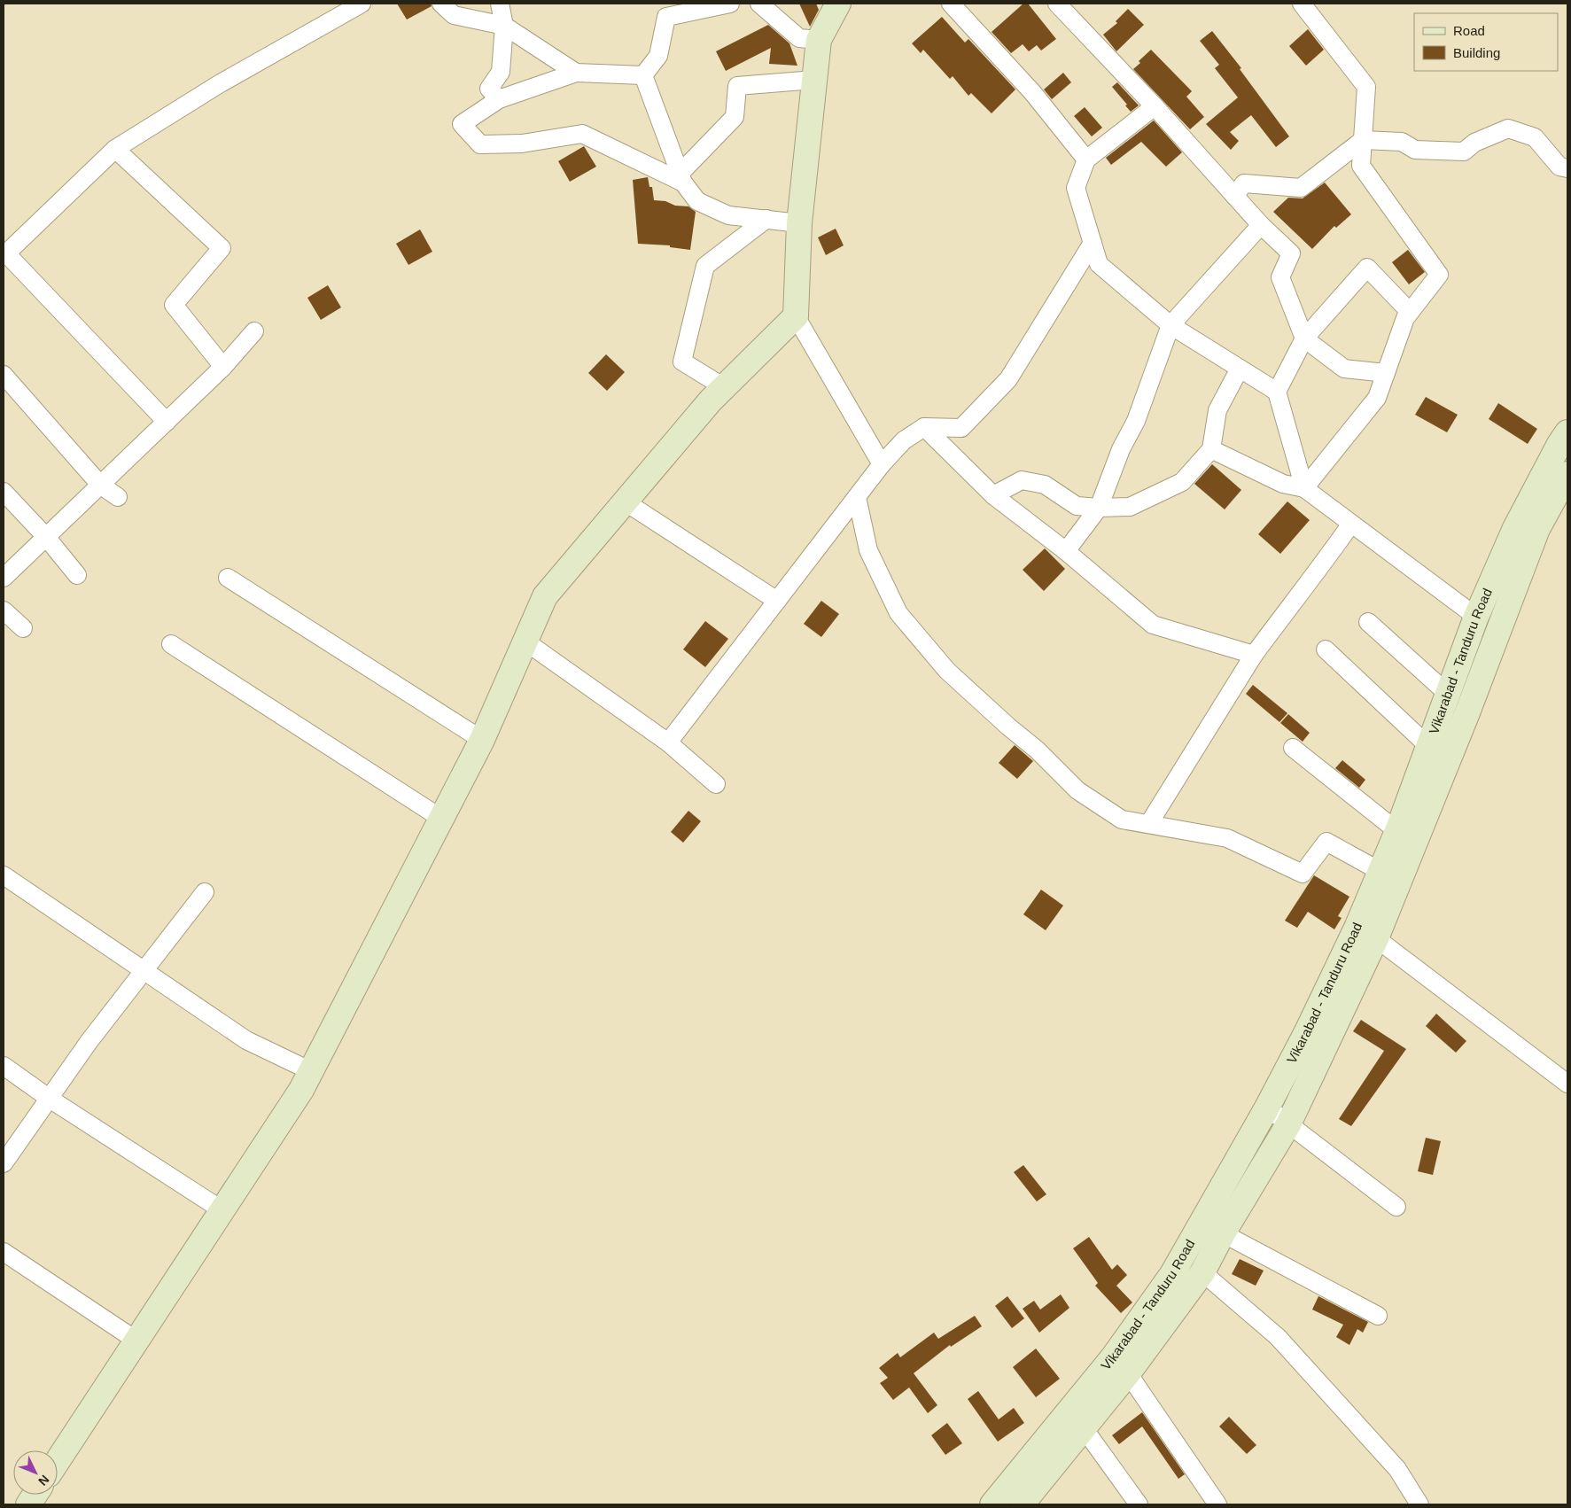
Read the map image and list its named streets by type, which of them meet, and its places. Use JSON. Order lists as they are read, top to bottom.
{
  "streets": {
    "main road": ["Vikarabad - Tanduru Road"]
  },
  "legend": ["Road", "Building"],
  "north": "bottom right"
}
